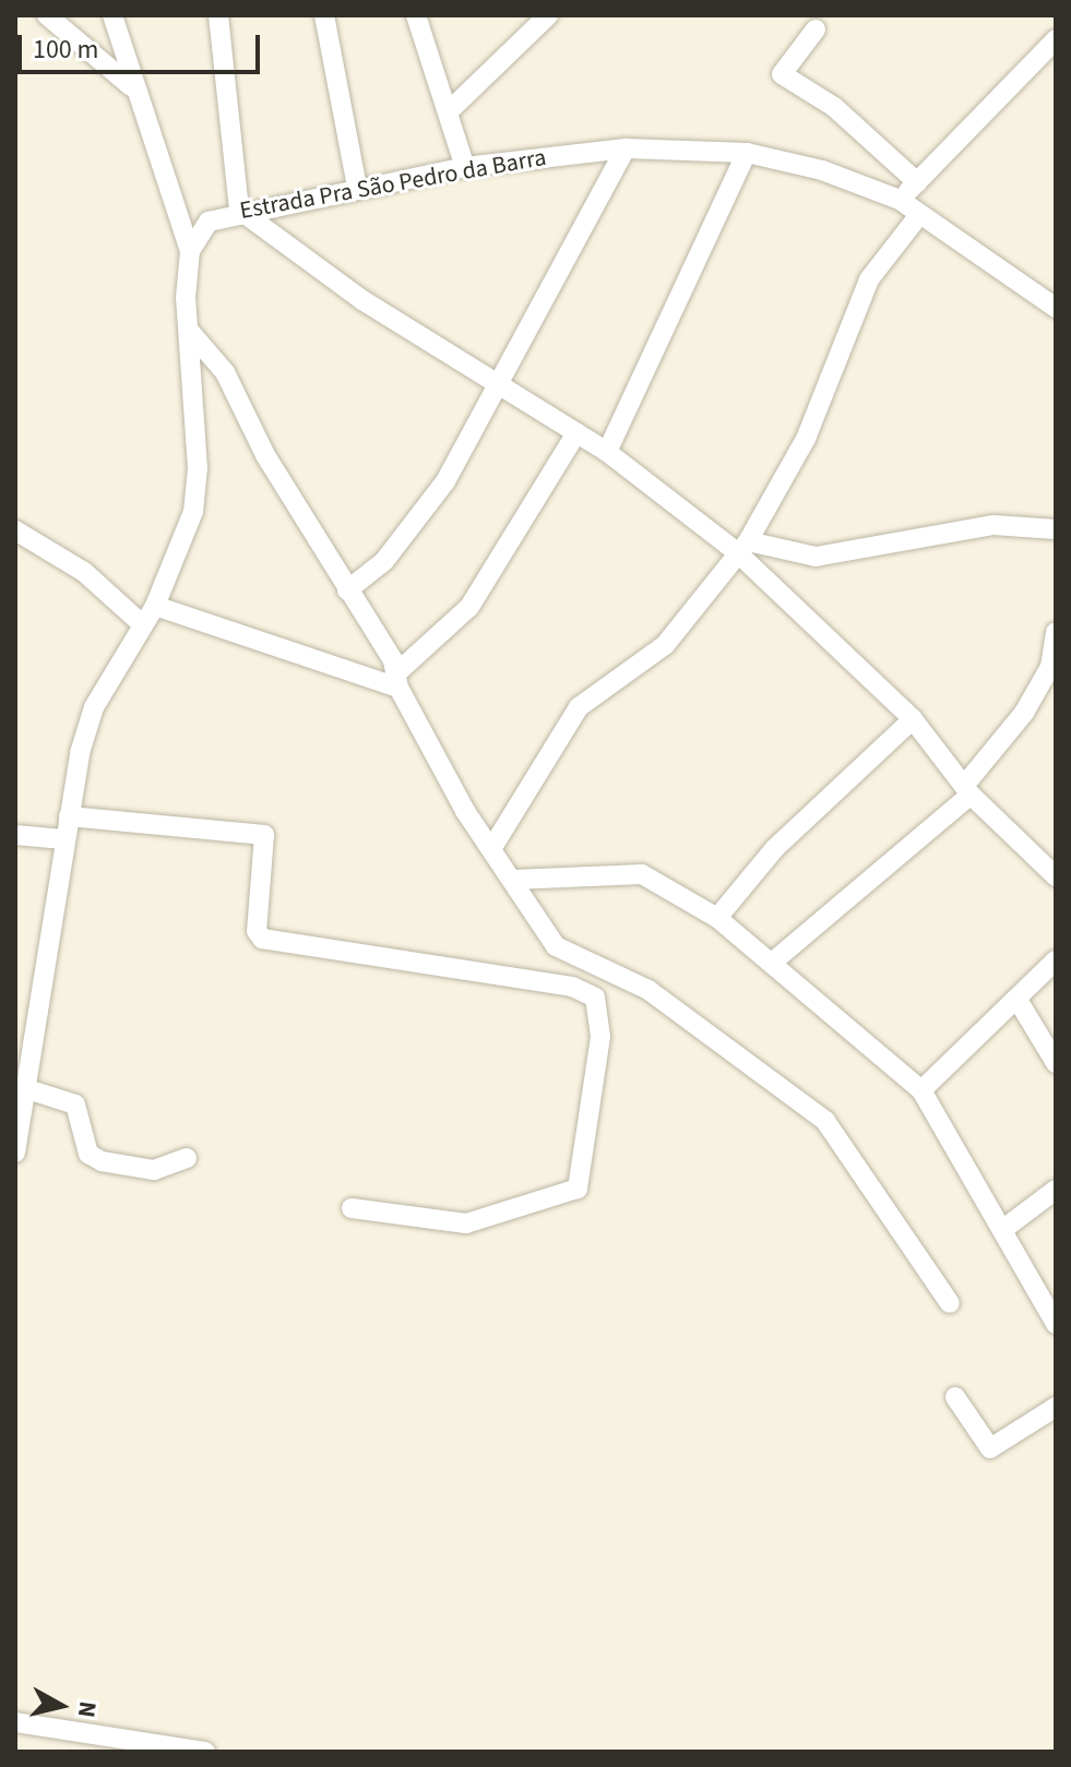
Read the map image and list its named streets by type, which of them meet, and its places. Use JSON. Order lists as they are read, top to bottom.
{
  "streets": {
    "street": ["Estrada Pra São Pedro da Barra"]
  },
  "scale_bar": "100 m",
  "north": "right"
}
